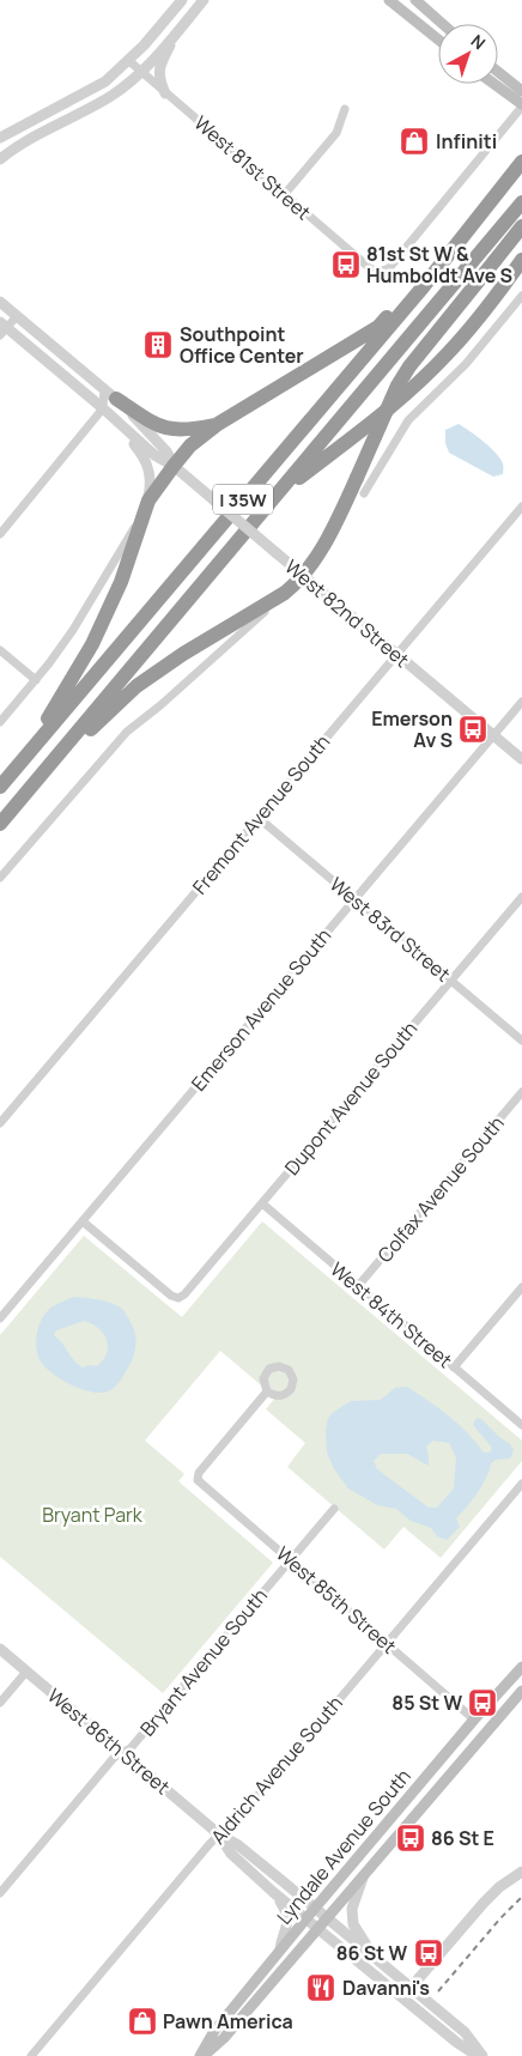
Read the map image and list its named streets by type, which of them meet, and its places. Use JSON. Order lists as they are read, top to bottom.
{
  "streets": {
    "highway": ["I 35W"],
    "main road": ["Lyndale Avenue South"],
    "street": [
      "West 81st Street",
      "West 82nd Street",
      "Fremont Avenue South",
      "West 83rd Street",
      "Emerson Avenue South",
      "Dupont Avenue South",
      "Colfax Avenue South",
      "West 84th Street",
      "West 85th Street",
      "Bryant Avenue South",
      "West 86th Street",
      "Aldrich Avenue South"
    ]
  },
  "crossings": [
    ["West 82nd Street", "Fremont Avenue South"],
    ["West 82nd Street", "Emerson Avenue South"],
    ["Fremont Avenue South", "West 83rd Street"],
    ["West 83rd Street", "Emerson Avenue South"],
    ["West 83rd Street", "Dupont Avenue South"],
    ["Emerson Avenue South", "Dupont Avenue South"],
    ["Dupont Avenue South", "West 84th Street"],
    ["Colfax Avenue South", "West 84th Street"],
    ["West 85th Street", "Bryant Avenue South"],
    ["West 85th Street", "Aldrich Avenue South"],
    ["West 85th Street", "Lyndale Avenue South"],
    ["Bryant Avenue South", "West 86th Street"],
    ["West 86th Street", "Aldrich Avenue South"],
    ["West 86th Street", "Lyndale Avenue South"]
  ],
  "parks": ["Bryant Park"],
  "places": {
    "shop": ["Infiniti", "Pawn America"],
    "bus stop": [
      "81st St W & Humboldt Ave S",
      "Emerson Av S",
      "85 St W",
      "86 St E",
      "86 St W"
    ],
    "building": ["Southpoint Office Center"],
    "restaurant": ["Davanni's"]
  },
  "north": "top right"
}
